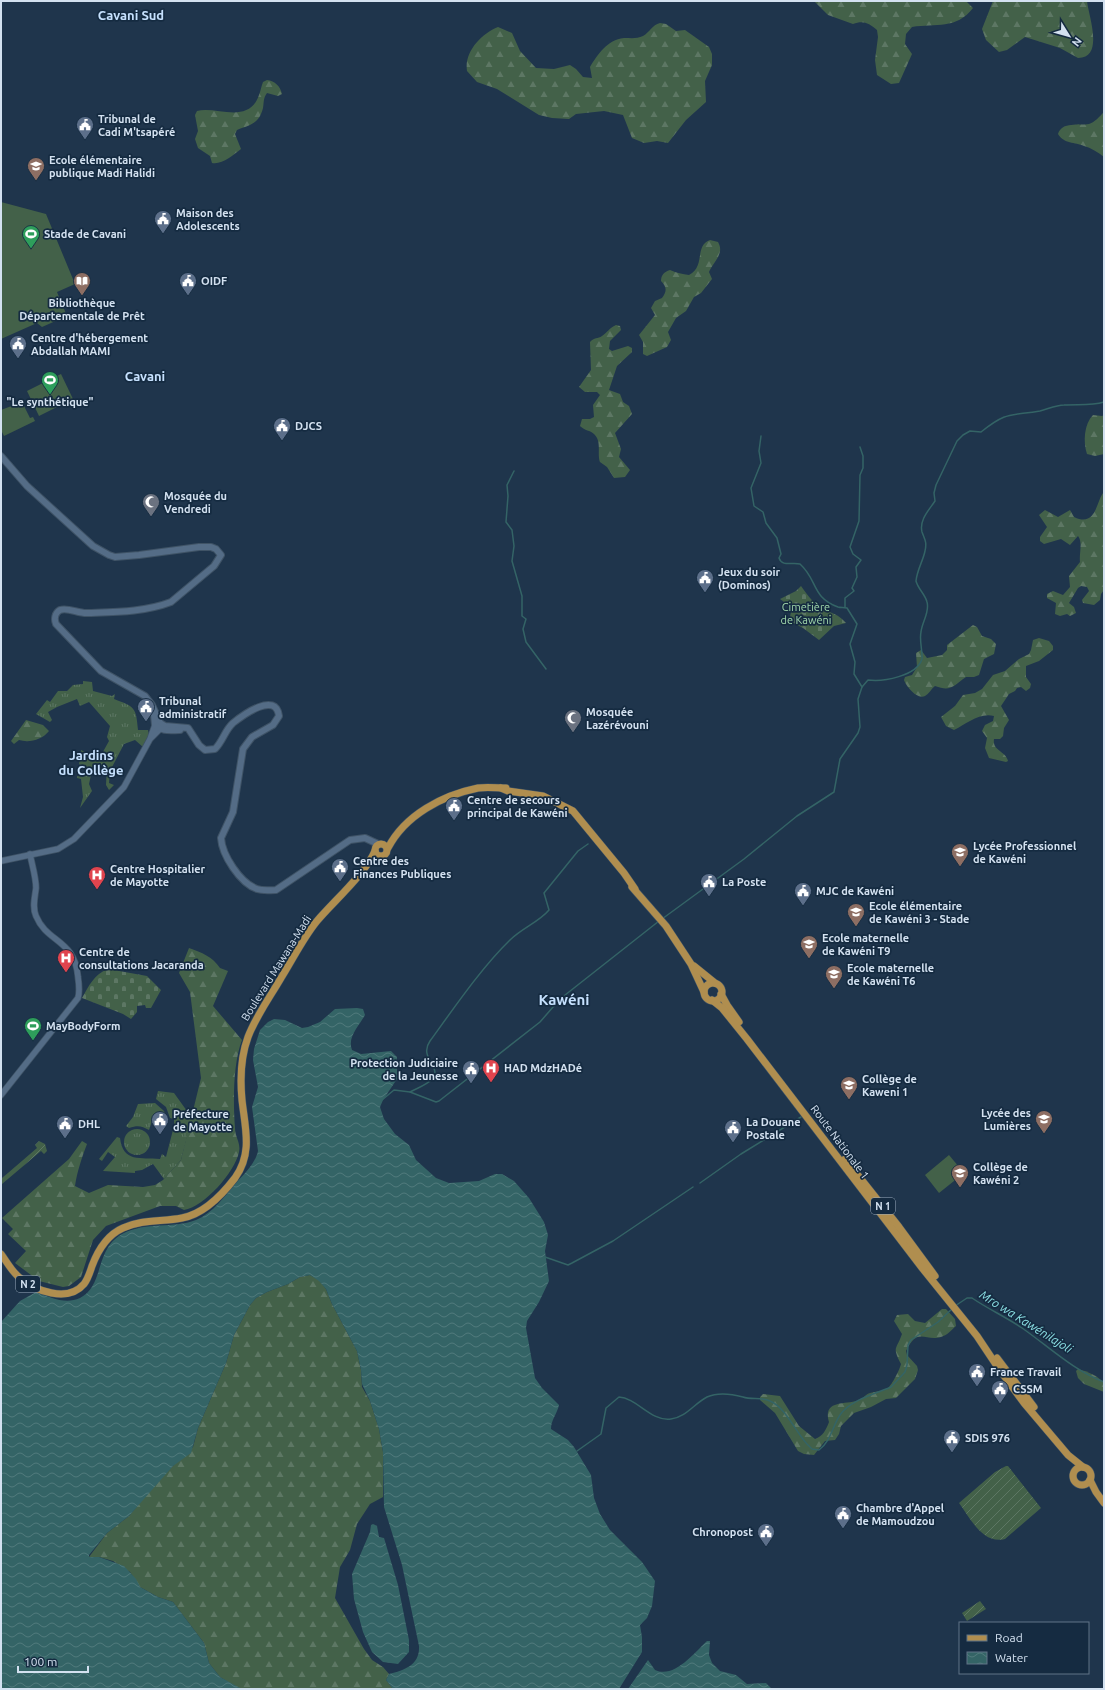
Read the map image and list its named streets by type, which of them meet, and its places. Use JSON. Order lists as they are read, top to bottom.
{
  "streets": {
    "main road": [
      "Boulevard Mawana-Madi",
      "Route Nationale 1",
      "N 1",
      "N 2"
    ]
  },
  "districts": [
    "Cavani Sud",
    "Cavani",
    "Jardins du Collège",
    "Kawéni"
  ],
  "water": ["Mro wa Kawénilajoli"],
  "parks": ["Cimetière de Kawéni"],
  "places": {
    "public building": [
      "Tribunal de Cadi M'tsapéré",
      "Maison des Adolescents",
      "OIDF",
      "Centre d'hébergement Abdallah MAMI",
      "DJCS",
      "Jeux du soir (Dominos)",
      "Tribunal administratif",
      "Centre de secours principal de Kawéni",
      "Centre des Finances Publiques",
      "La Poste",
      "MJC de Kawéni",
      "Protection Judiciaire de la Jeunesse",
      "Préfecture de Mayotte",
      "DHL",
      "La Douane Postale",
      "France Travail",
      "CSSM",
      "SDIS 976",
      "Chambre d'Appel de Mamoudzou",
      "Chronopost"
    ],
    "school or university": [
      "Ecole élémentaire publique Madi Halidi",
      "Lycée Professionnel de Kawéni",
      "Ecole élémentaire de Kawéni 3 - Stade",
      "Ecole maternelle de Kawéni T9",
      "Ecole maternelle de Kawéni T6",
      "Collège de Kaweni 1",
      "Lycée des Lumières",
      "Collège de Kawéni 2"
    ],
    "sports": ["Stade de Cavani", "\"Le synthétique\"", "MayBodyForm"],
    "library": ["Bibliothèque Départementale de Prêt"],
    "mosque": ["Mosquée du Vendredi", "Mosquée Lazérévouni"],
    "hospital": ["Centre Hospitalier de Mayotte", "Centre de consultations Jacaranda", "HAD MdzHADé"]
  },
  "legend": ["Road", "Water"],
  "scale_bar": "100 m",
  "north": "bottom right"
}
